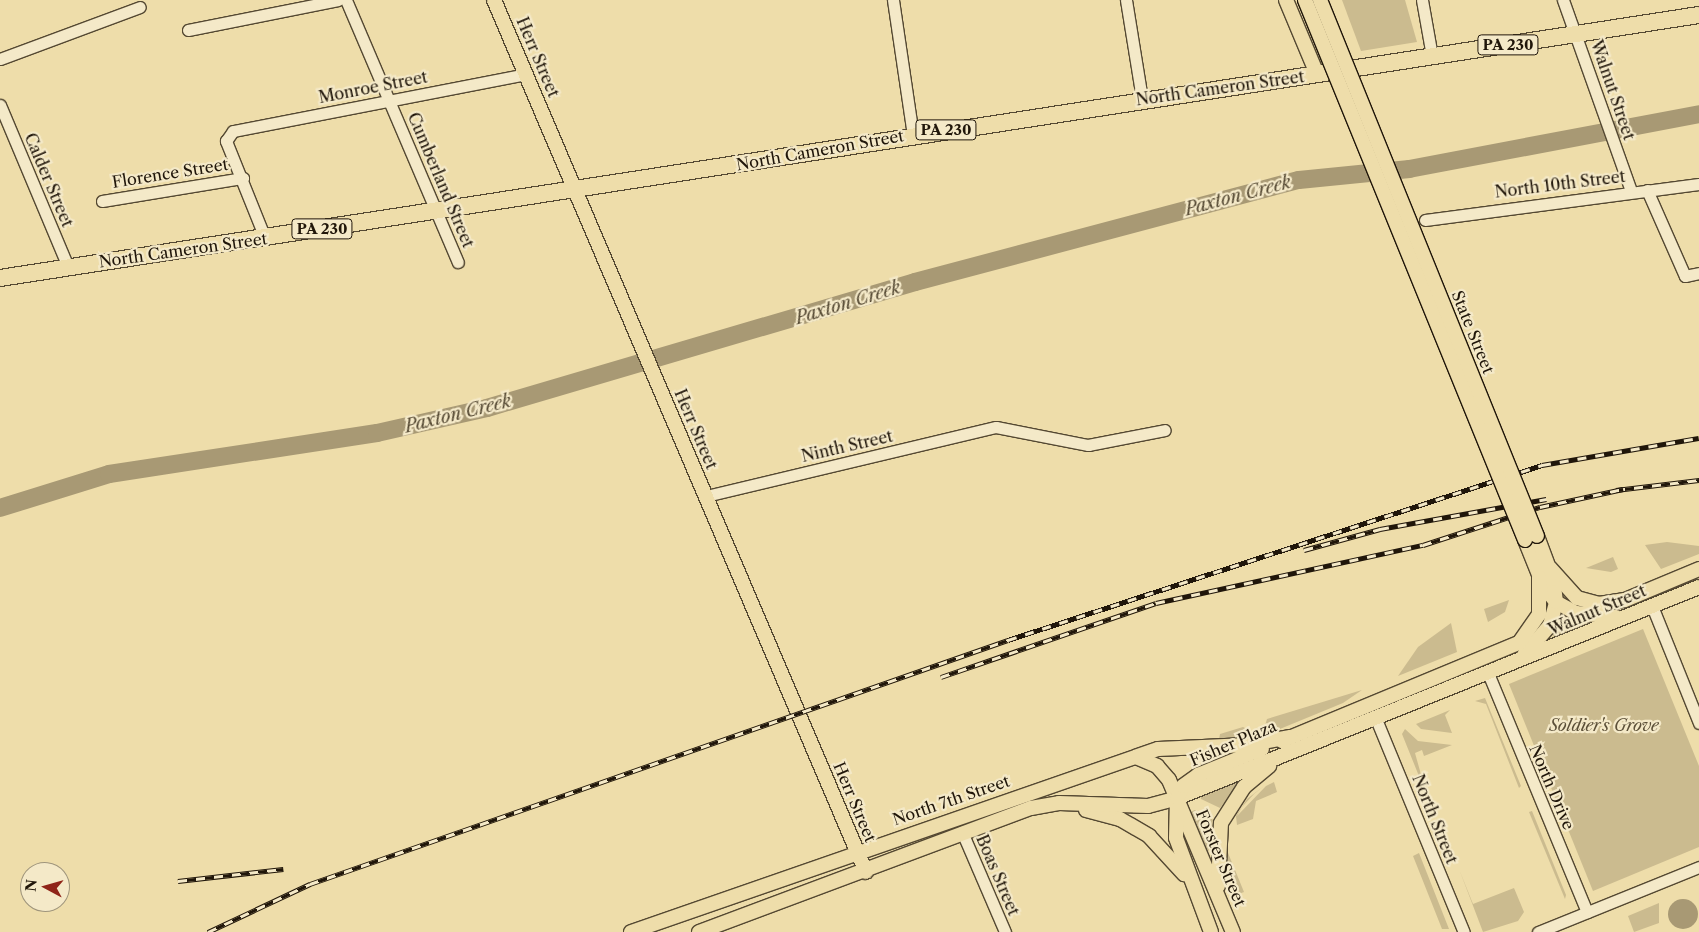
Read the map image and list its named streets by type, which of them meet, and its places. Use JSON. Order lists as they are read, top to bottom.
{
  "streets": {
    "highway": ["PA 230", "North Cameron Street"],
    "main road": [
      "Herr Street",
      "Walnut Street",
      "State Street",
      "Fisher Plaza",
      "North 7th Street",
      "Forster Street"
    ],
    "street": [
      "Monroe Street",
      "Florence Street",
      "Calder Street",
      "Cumberland Street",
      "North 10th Street",
      "Ninth Street",
      "North Drive",
      "North Street",
      "Boas Street"
    ]
  },
  "crossings": [
    ["Herr Street", "Monroe Street"],
    ["Herr Street", "North Cameron Street"],
    ["Herr Street", "Ninth Street"],
    ["Herr Street", "North 7th Street"],
    ["Monroe Street", "Florence Street"],
    ["Monroe Street", "Cumberland Street"],
    ["North Cameron Street", "Walnut Street"],
    ["North Cameron Street", "Calder Street"],
    ["North Cameron Street", "Cumberland Street"],
    ["Walnut Street", "North 10th Street"],
    ["Walnut Street", "State Street"],
    ["Walnut Street", "Fisher Plaza"],
    ["State Street", "Fisher Plaza"],
    ["Fisher Plaza", "North Drive"],
    ["Fisher Plaza", "North 7th Street"],
    ["Fisher Plaza", "North Street"],
    ["Fisher Plaza", "Forster Street"],
    ["North 7th Street", "Forster Street"],
    ["North 7th Street", "Boas Street"]
  ],
  "water": ["Paxton Creek"],
  "parks": ["Soldier's Grove"],
  "north": "left"
}
